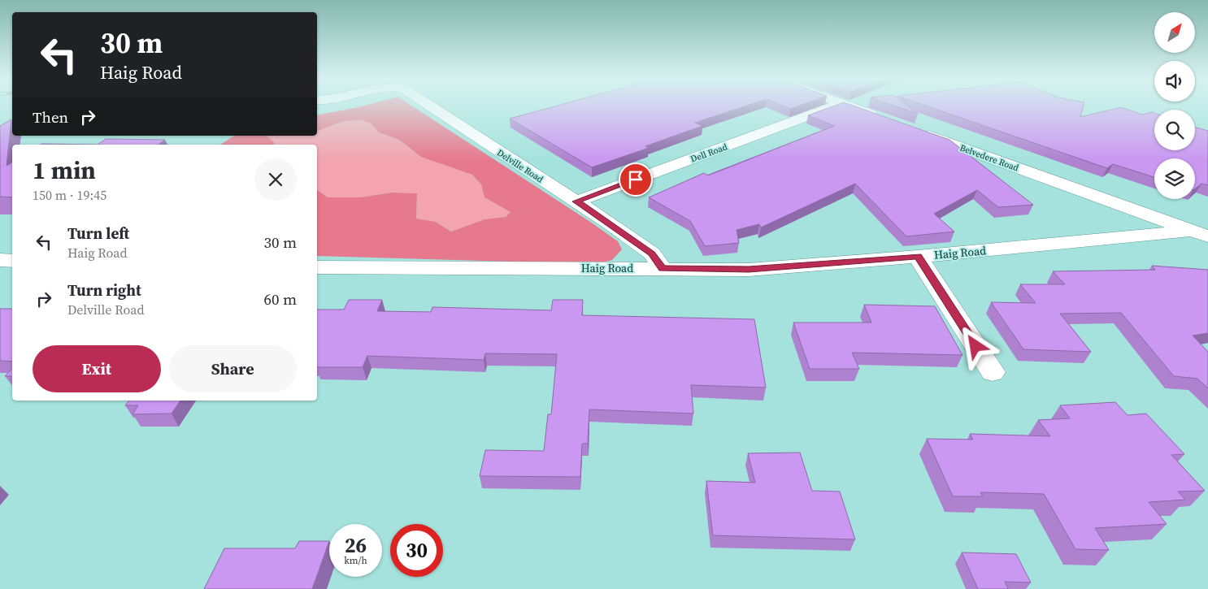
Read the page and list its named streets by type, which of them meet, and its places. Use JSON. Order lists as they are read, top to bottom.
{
  "streets": {
    "street": [
      "Dell Road",
      "Belvedere Road",
      "Delville Road",
      "Haig Road"
    ]
  },
  "crossings": [
    ["Dell Road", "Delville Road"],
    ["Belvedere Road", "Haig Road"],
    ["Delville Road", "Haig Road"]
  ],
  "north": "top right",
  "page": {
    "turn": ["30 m", "Haig Road"],
    "then": "Then",
    "heading": ["1 min", "150 m · 19:45"],
    "list": [
      {
        "name": "Turn left",
        "note": "Haig Road",
        "value": "30 m"
      },
      {
        "name": "Turn right",
        "note": "Delville Road",
        "value": "60 m"
      }
    ],
    "buttons": ["Exit", "Share"],
    "speed": "26 km/h",
    "limit": "30"
  }
}
